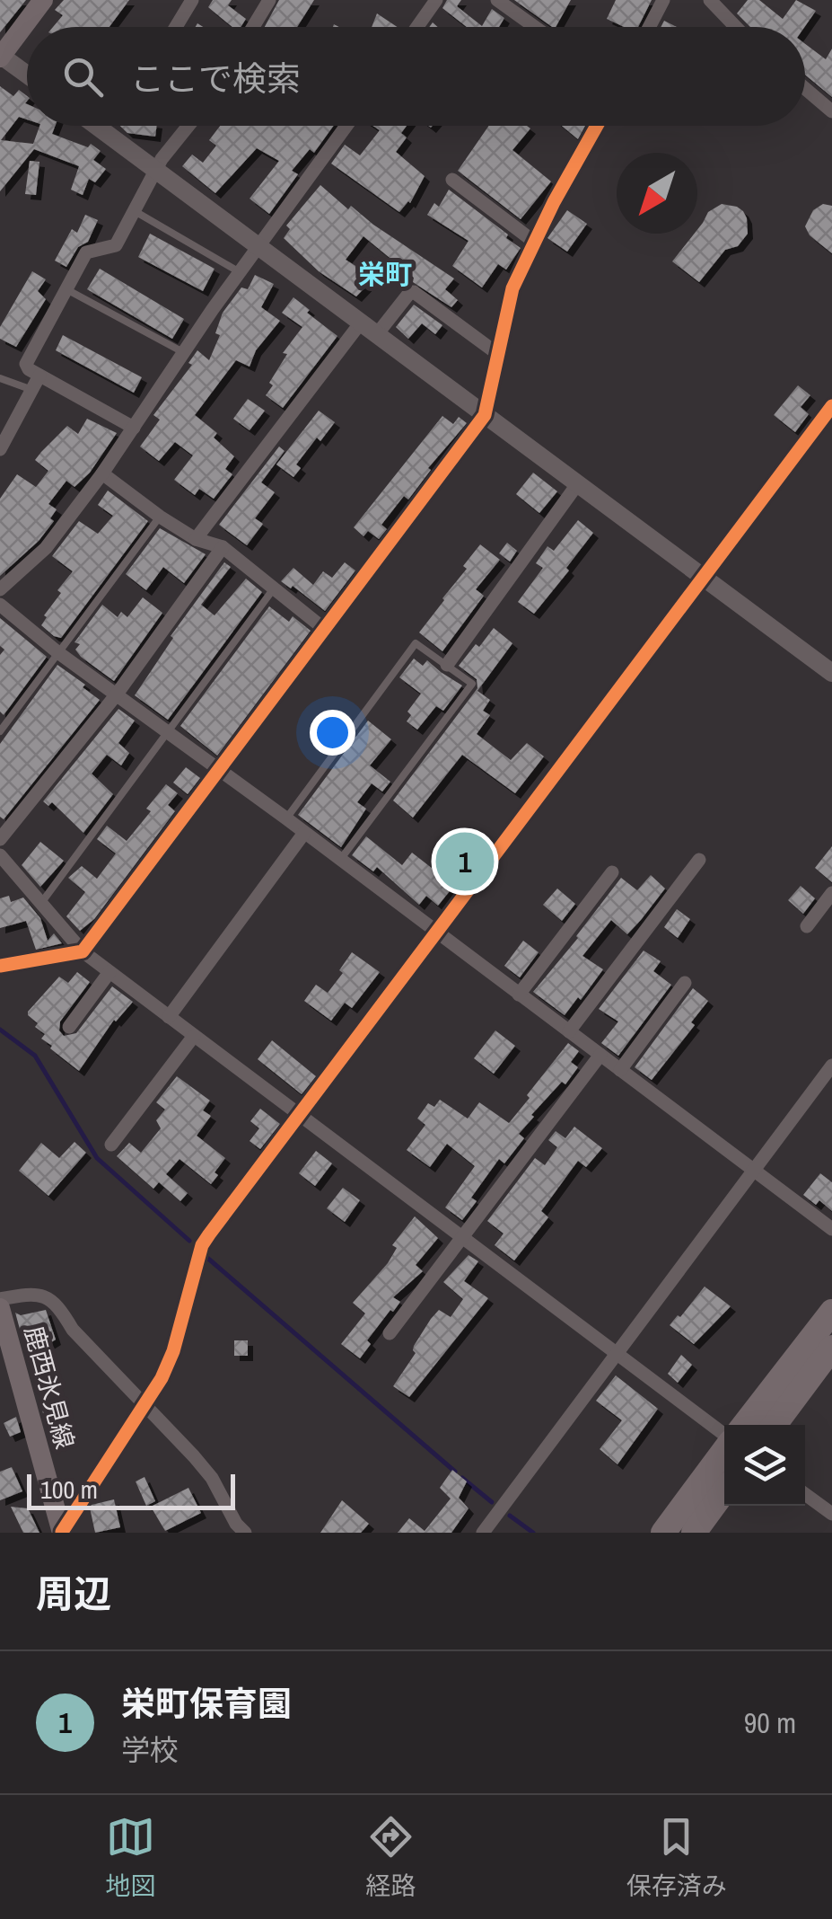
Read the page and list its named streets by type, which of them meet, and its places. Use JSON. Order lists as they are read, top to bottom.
{
  "streets": {
    "main road": ["鹿西氷見線"]
  },
  "districts": ["栄町"],
  "scale_bar": "100 m",
  "north": "bottom left",
  "page": {
    "search": "ここで検索",
    "pins": "1",
    "scale": "100 m",
    "heading": "周辺",
    "list": [
      {
        "mark": "1",
        "name": "栄町保育園",
        "note": "学校",
        "value": "90 m"
      }
    ],
    "nav": ["地図", "経路", "保存済み"]
  }
}
